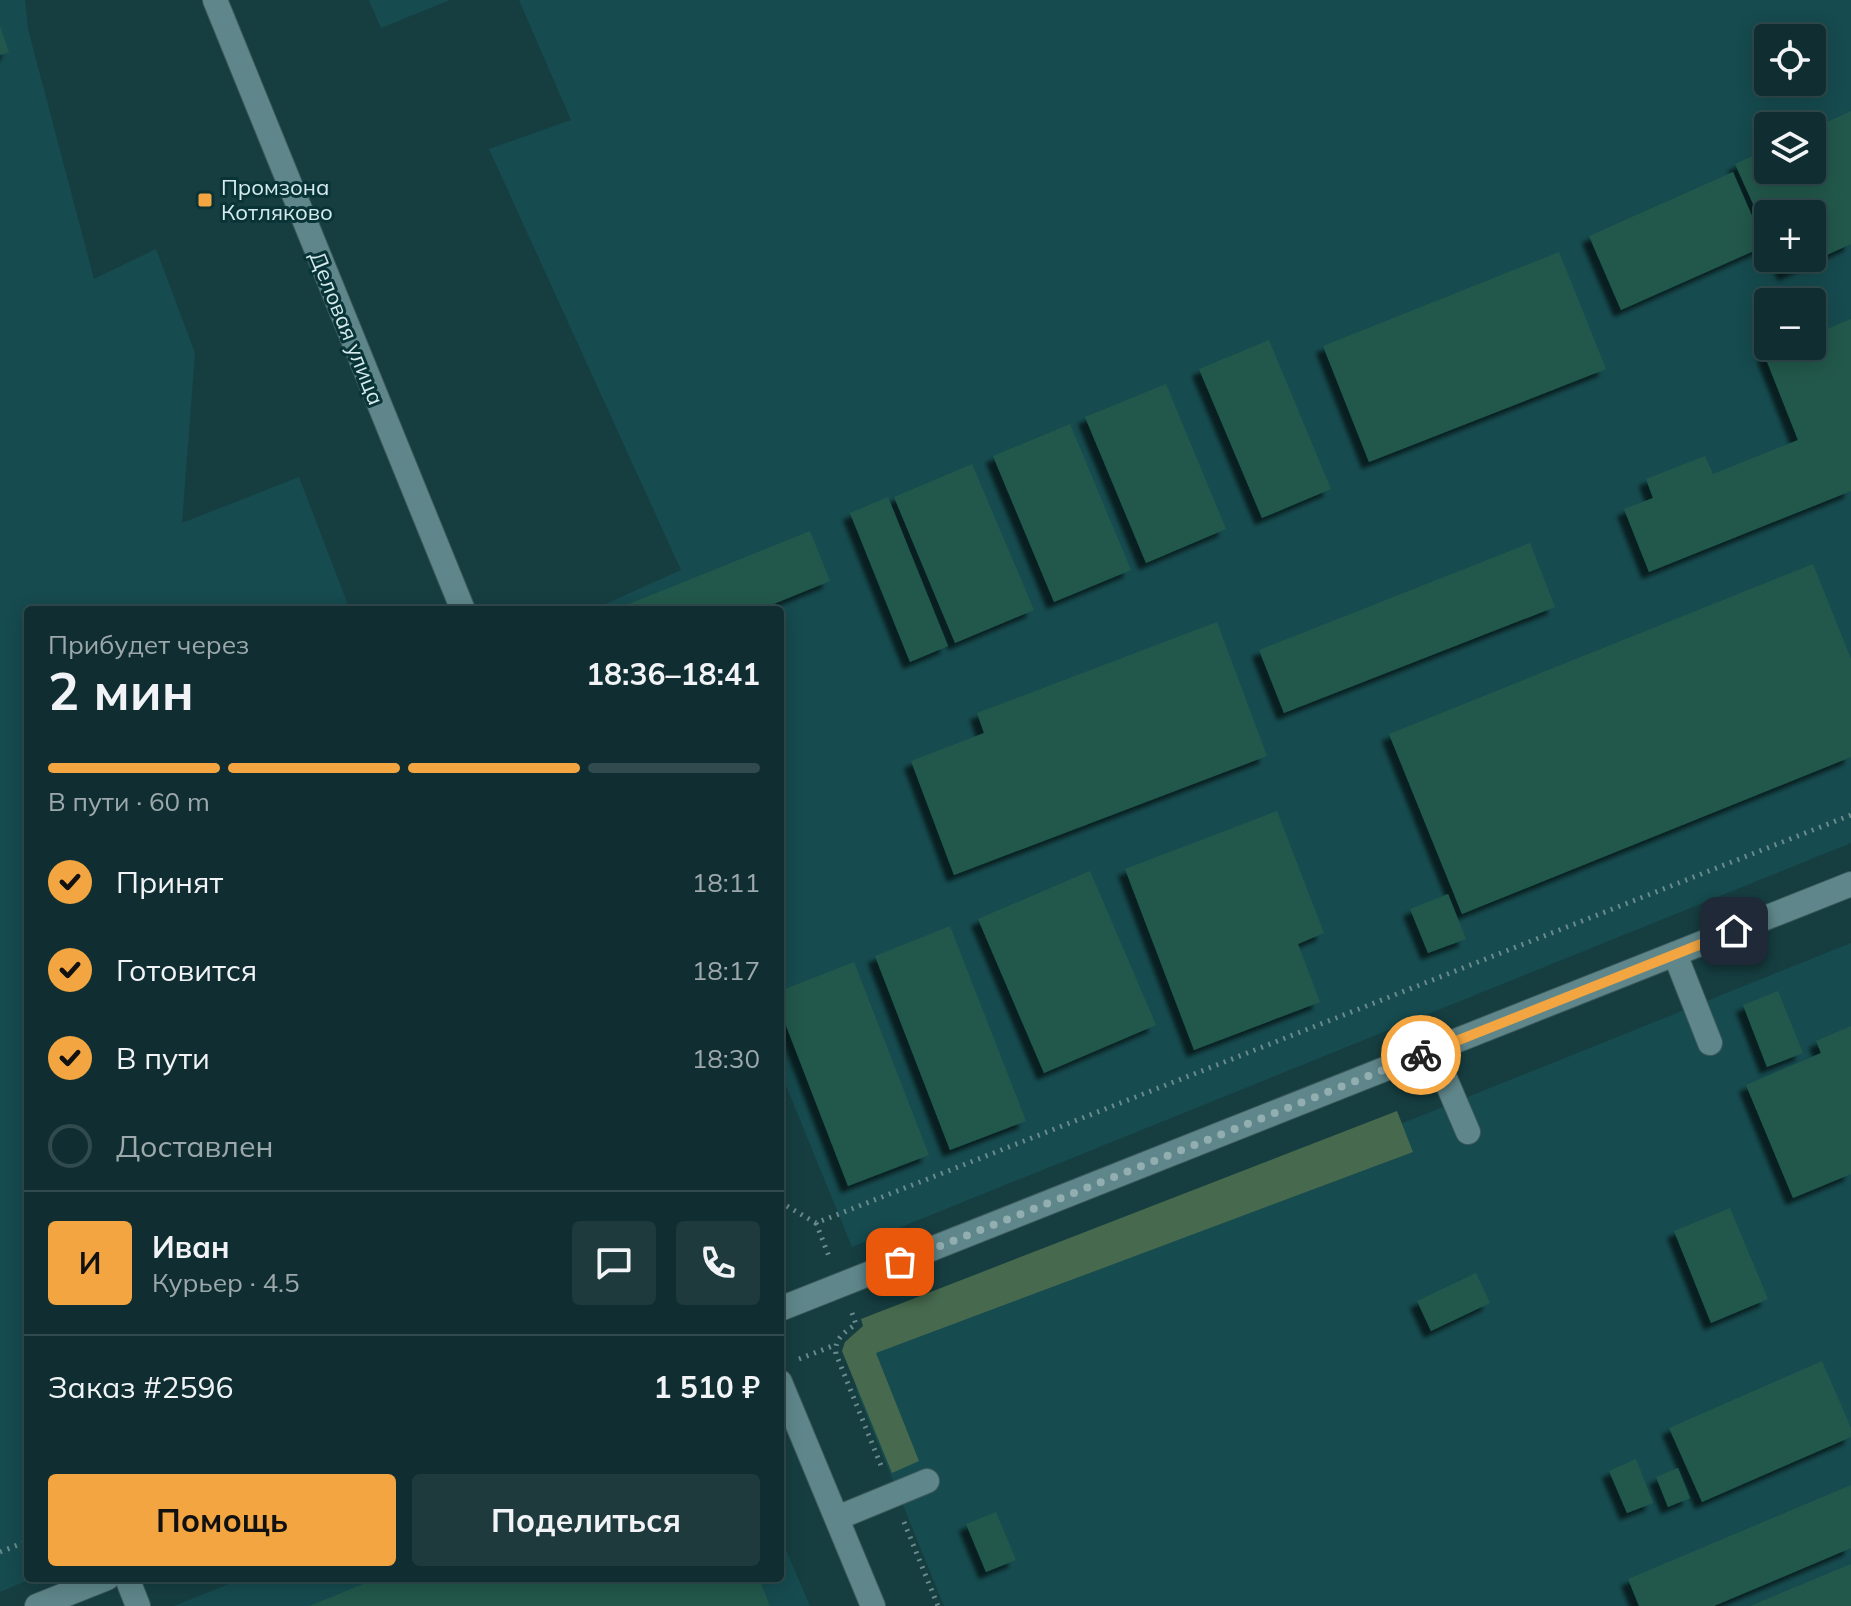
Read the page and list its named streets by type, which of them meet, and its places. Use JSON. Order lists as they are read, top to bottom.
{
  "streets": {
    "street": ["Деловая улица"]
  },
  "places": {
    "transit": ["Промзона Котляково"]
  },
  "page": {
    "map_buttons": ["+", "−"],
    "heading": ["2 мин", "Прибудет через", "18:36–18:41"],
    "panel": [
      "Иван",
      "Курьер · 4.5",
      "Заказ #2596",
      "1 510 ₽"
    ],
    "bar": "В пути · 60 m",
    "list": [
      ["Принят", "18:11"],
      ["Готовится", "18:17"],
      ["В пути", "18:30"],
      "Доставлен"
    ],
    "round": "И",
    "buttons": ["Помощь", "Поделиться"]
  }
}
